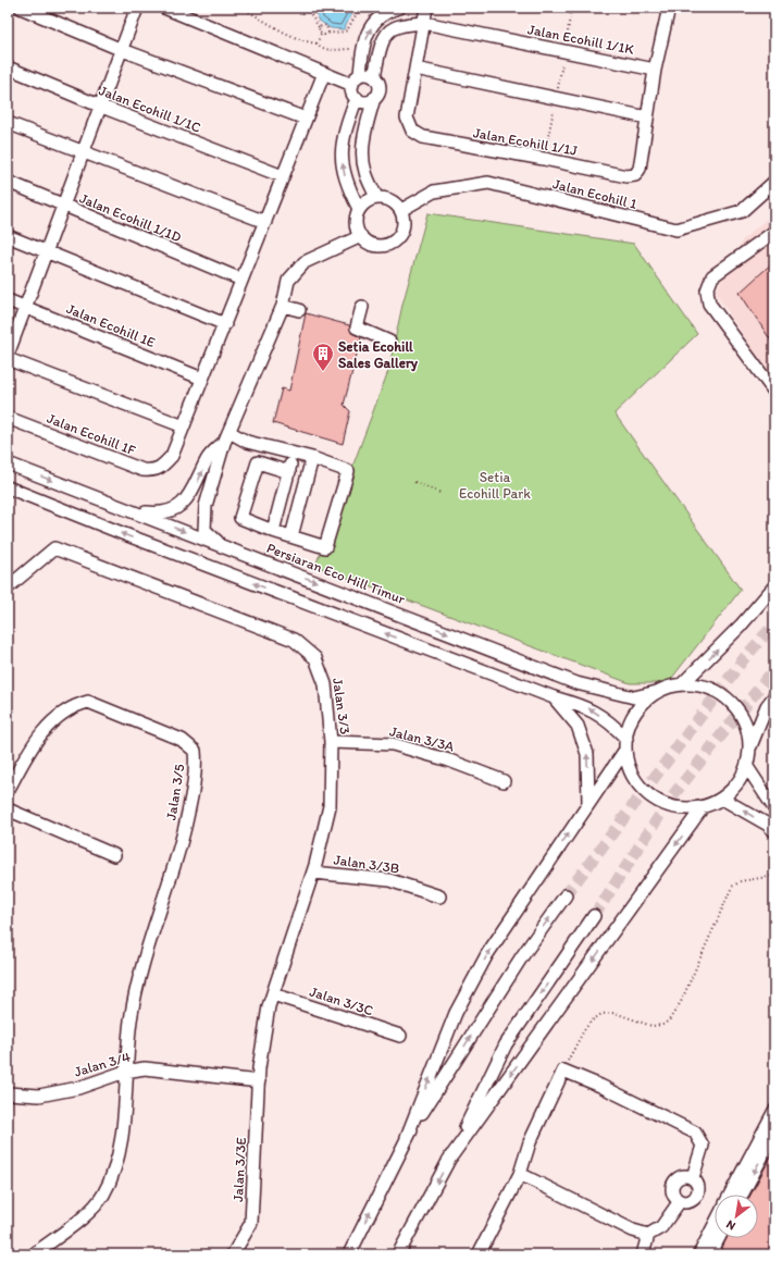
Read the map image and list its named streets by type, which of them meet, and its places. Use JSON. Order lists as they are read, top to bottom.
{
  "streets": {
    "street": [
      "Jalan Ecohill 1/1K",
      "Jalan Ecohill 1/1C",
      "Jalan Ecohill 1/1J",
      "Jalan Ecohill 1",
      "Jalan Ecohill 1/1D",
      "Jalan Ecohill 1E",
      "Jalan Ecohill 1F",
      "Persiaran Eco Hill Timur",
      "Jalan 3/3",
      "Jalan 3/3A",
      "Jalan 3/5",
      "Jalan 3/3B",
      "Jalan 3/3C",
      "Jalan 3/4",
      "Jalan 3/3E"
    ]
  },
  "crossings": [
    ["Jalan 3/3", "Jalan 3/3A"],
    ["Jalan 3/3", "Jalan 3/3B"],
    ["Jalan 3/3", "Jalan 3/3C"],
    ["Jalan 3/3", "Jalan 3/3E"],
    ["Jalan 3/5", "Jalan 3/4"],
    ["Jalan 3/4", "Jalan 3/3E"]
  ],
  "parks": ["Setia Ecohill Park"],
  "places": {
    "building": ["Setia Ecohill Sales Gallery"]
  },
  "north": "bottom left"
}
